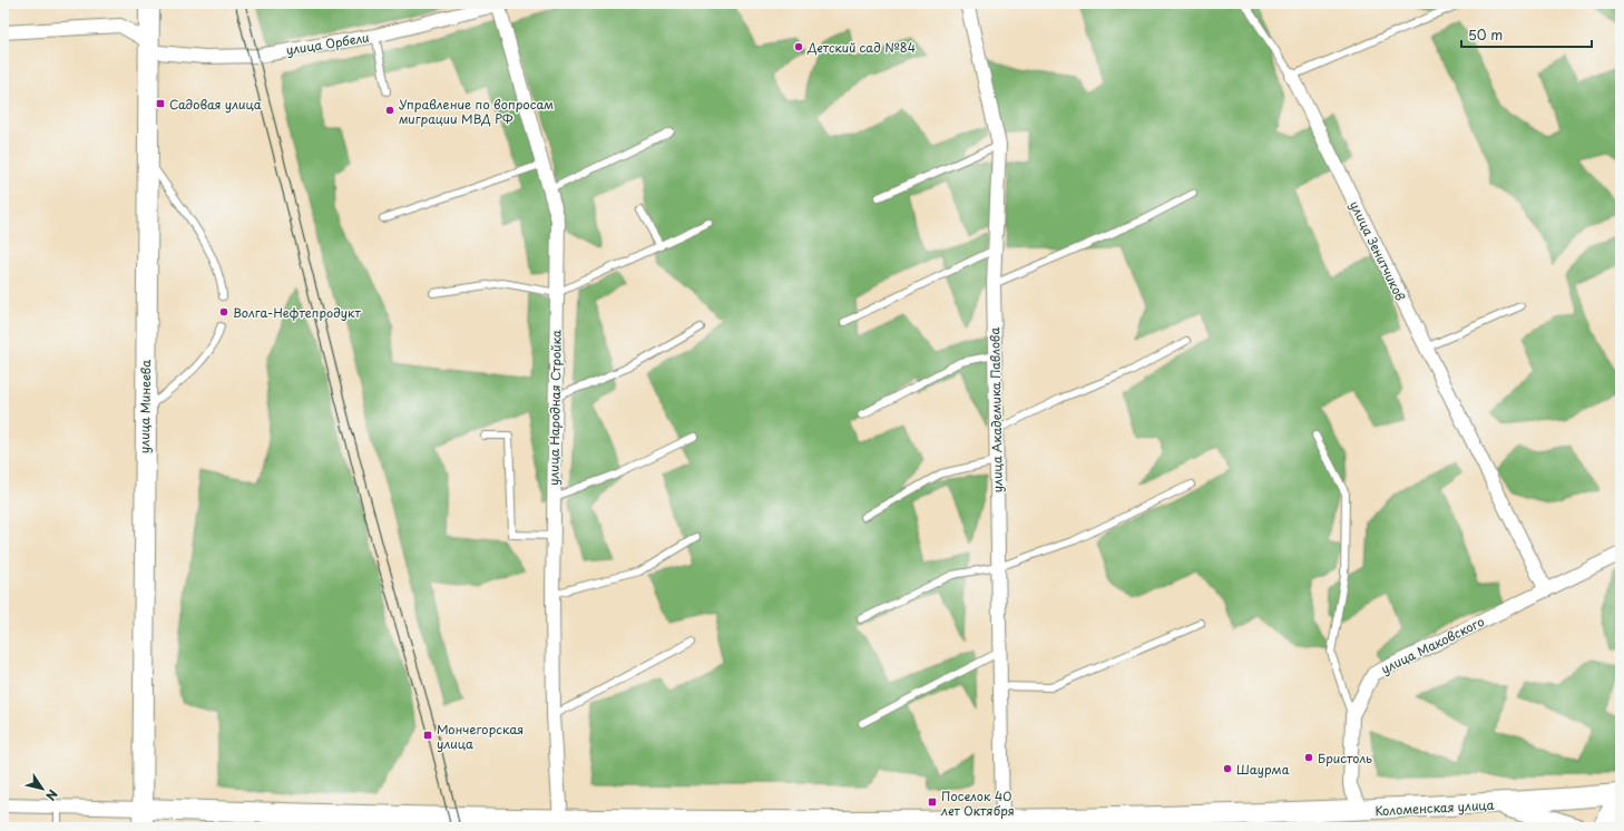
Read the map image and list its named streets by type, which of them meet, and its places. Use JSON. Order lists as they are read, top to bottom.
{
  "streets": {
    "main road": ["улица Минеева", "Коломенская улица"],
    "street": [
      "улица Орбели",
      "улица Зенитчиков",
      "улица Народная Стройка",
      "улица Академика Павлова",
      "улица Маковского"
    ]
  },
  "crossings": [
    ["улица Орбели", "улица Минеева"],
    ["улица Орбели", "улица Народная Стройка"],
    ["улица Зенитчиков", "улица Маковского"],
    ["улица Минеева", "Коломенская улица"],
    ["улица Народная Стройка", "Коломенская улица"],
    ["улица Академика Павлова", "Коломенская улица"],
    ["улица Маковского", "Коломенская улица"]
  ],
  "places": {
    "other": [
      "Детский сад №84",
      "Управление по вопросам миграции МВД РФ",
      "Волга-Нефтепродукт",
      "Бристоль",
      "Шаурма"
    ],
    "transit": ["Садовая улица", "Мончегорская улица", "Поселок 40 лет Октября"]
  },
  "scale_bar": "50 m",
  "north": "bottom right"
}
